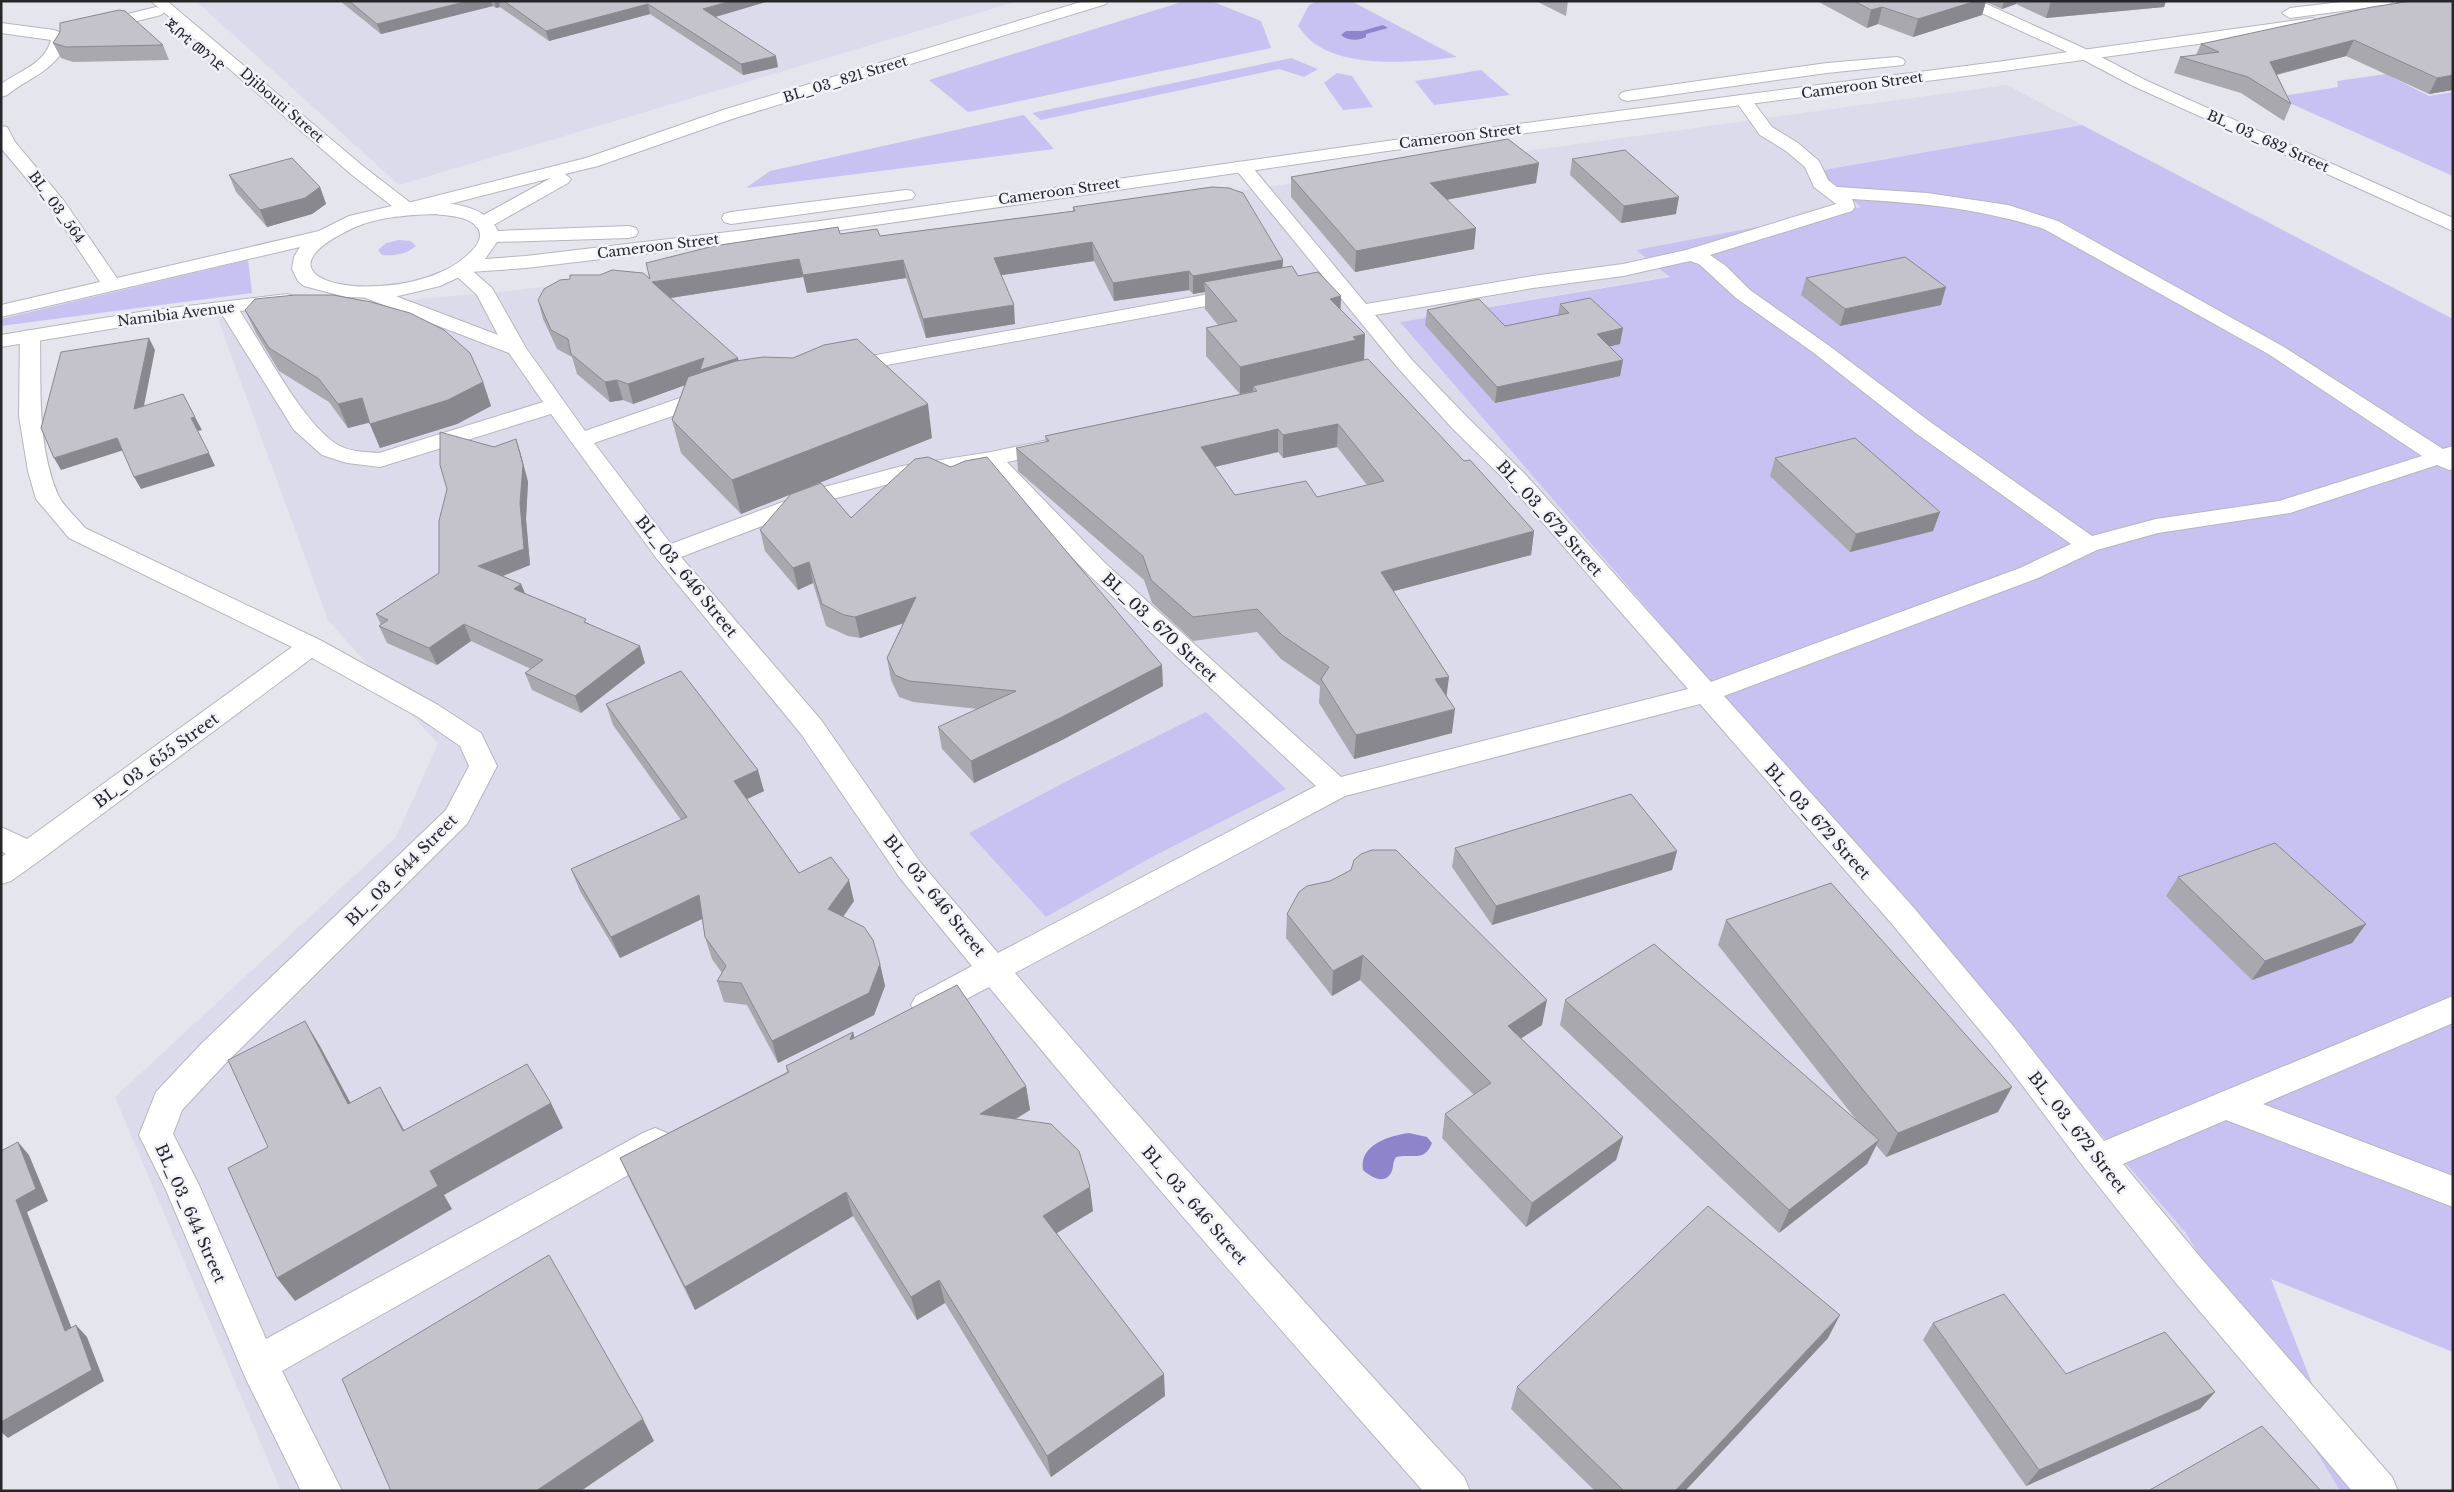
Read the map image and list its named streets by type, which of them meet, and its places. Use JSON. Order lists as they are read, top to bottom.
{
  "streets": {
    "street": [
      "ጂቡቲ መንገድ",
      "BL_03_821 Street",
      "Cameroon Street",
      "Djibouti Street",
      "BL_03_682 Street",
      "BL_03_564",
      "Namibia Avenue",
      "BL_03_672 Street",
      "BL_03_646 Street",
      "BL_03_670 Street",
      "BL_03_655 Street",
      "BL_03_644 Street"
    ]
  },
  "crossings": [
    ["ጂቡቲ መንገድ", "Djibouti Street"],
    ["Cameroon Street", "BL_03_682 Street"],
    ["Cameroon Street", "Namibia Avenue"],
    ["Cameroon Street", "BL_03_672 Street"],
    ["Cameroon Street", "BL_03_646 Street"],
    ["Namibia Avenue", "BL_03_646 Street"],
    ["Namibia Avenue", "BL_03_644 Street"],
    ["BL_03_655 Street", "BL_03_644 Street"]
  ]
}
